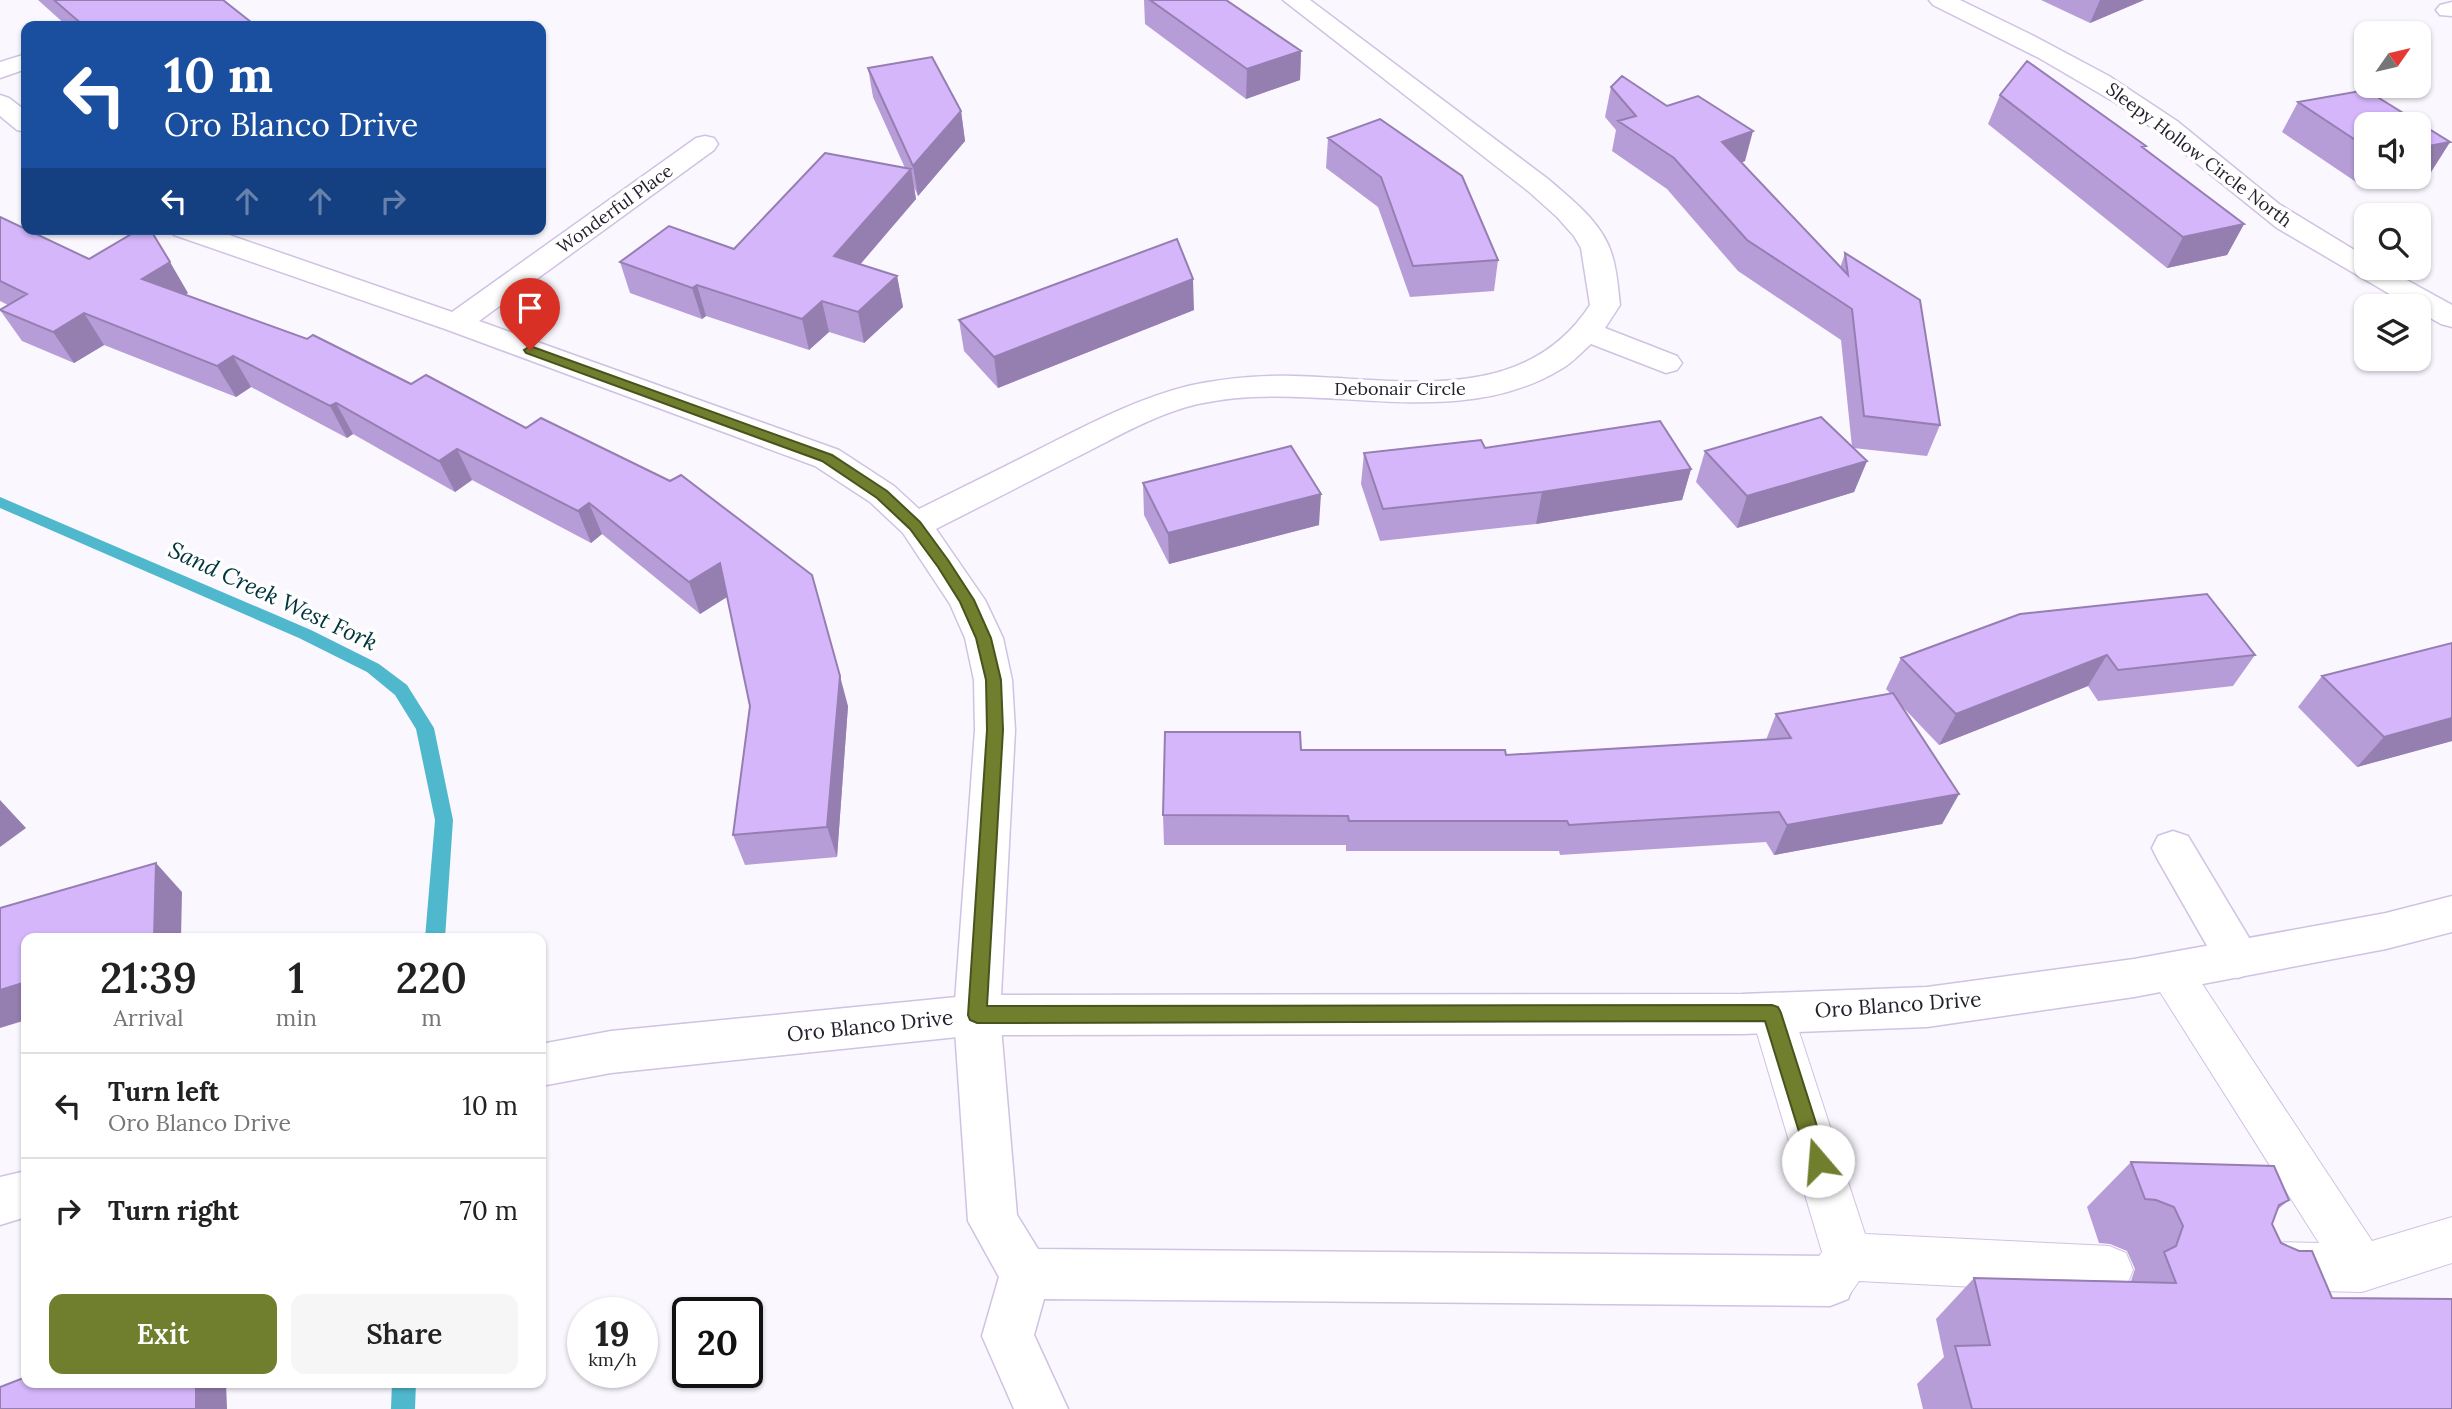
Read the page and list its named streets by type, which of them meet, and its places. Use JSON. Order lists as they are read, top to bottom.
{
  "streets": {
    "street": [
      "Sleepy Hollow Circle North",
      "Wonderful Place",
      "Debonair Circle",
      "Oro Blanco Drive"
    ]
  },
  "water": ["Sand Creek West Fork"],
  "north": "top right",
  "page": {
    "turn": ["10 m", "Oro Blanco Drive"],
    "eta": [
      "21:39",
      "Arrival",
      "1",
      "min",
      "220",
      "m"
    ],
    "list": [
      {
        "name": "Turn left",
        "note": "Oro Blanco Drive",
        "value": "10 m"
      },
      {
        "name": "Turn right",
        "value": "70 m"
      }
    ],
    "buttons": ["Exit", "Share"],
    "speed": "19 km/h",
    "limit": "20"
  }
}
